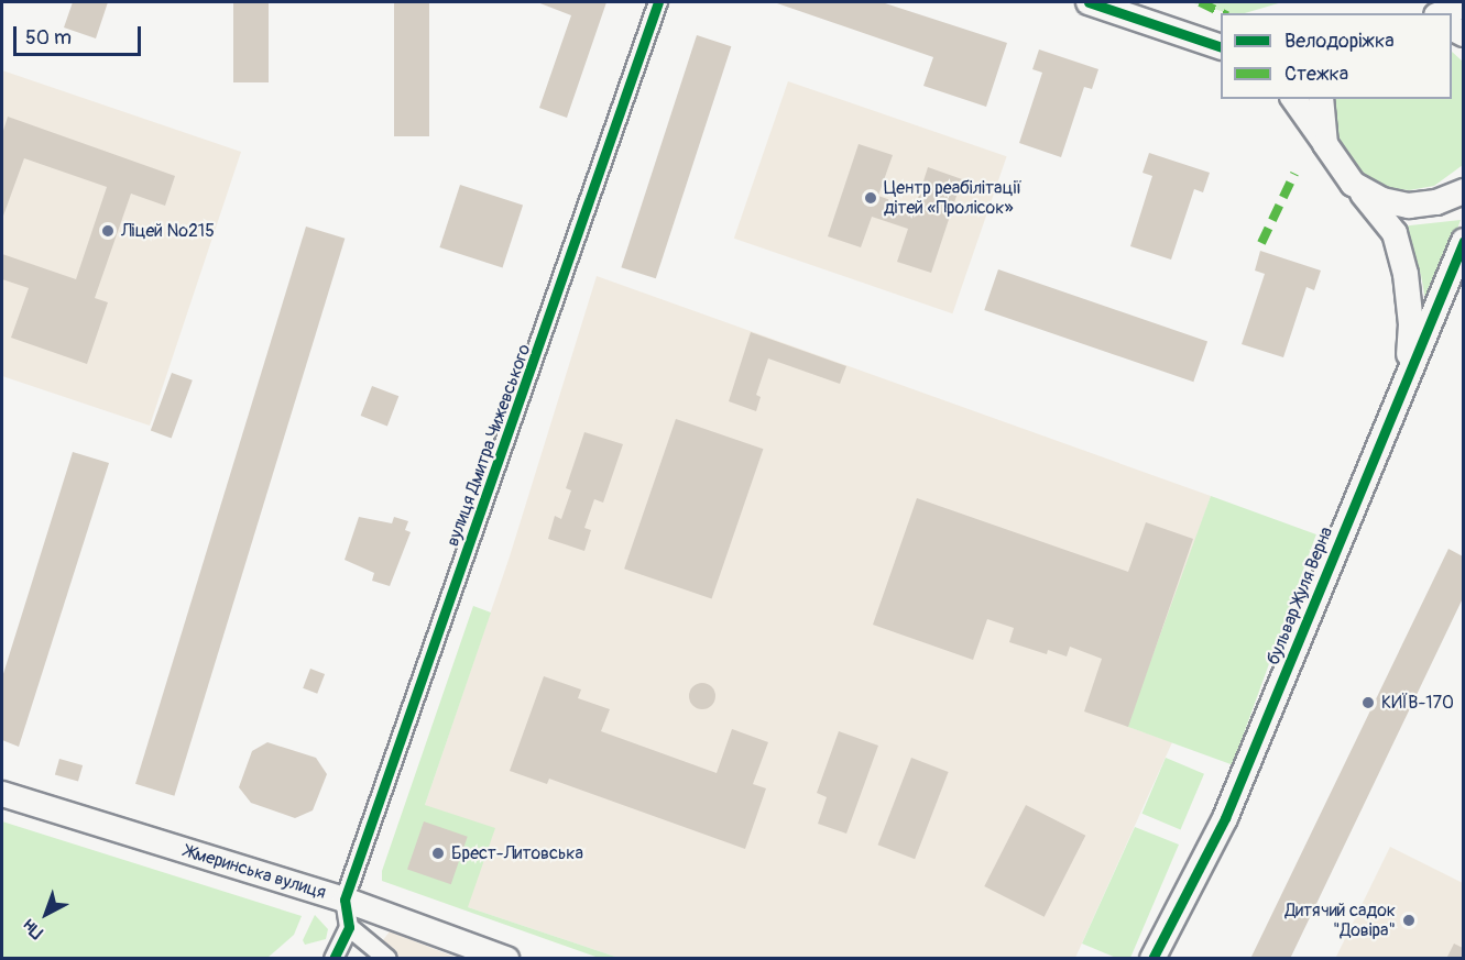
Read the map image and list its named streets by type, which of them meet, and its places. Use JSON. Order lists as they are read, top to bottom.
{
  "streets": {
    "street": ["вулиця Дмитра Чижевського", "бульвар Жуля Верна", "Жмеринська вулиця"]
  },
  "crossings": [
    ["вулиця Дмитра Чижевського", "Жмеринська вулиця"]
  ],
  "places": [
    "Центр реабілітації дітей «Пролісок»",
    "Ліцей №215",
    "КИЇВ-170",
    "Брест-Литовська",
    "Дитячий садок \"Довіра\""
  ],
  "legend": ["Велодоріжка", "Стежка"],
  "scale_bar": "50 m",
  "north": "bottom left"
}
